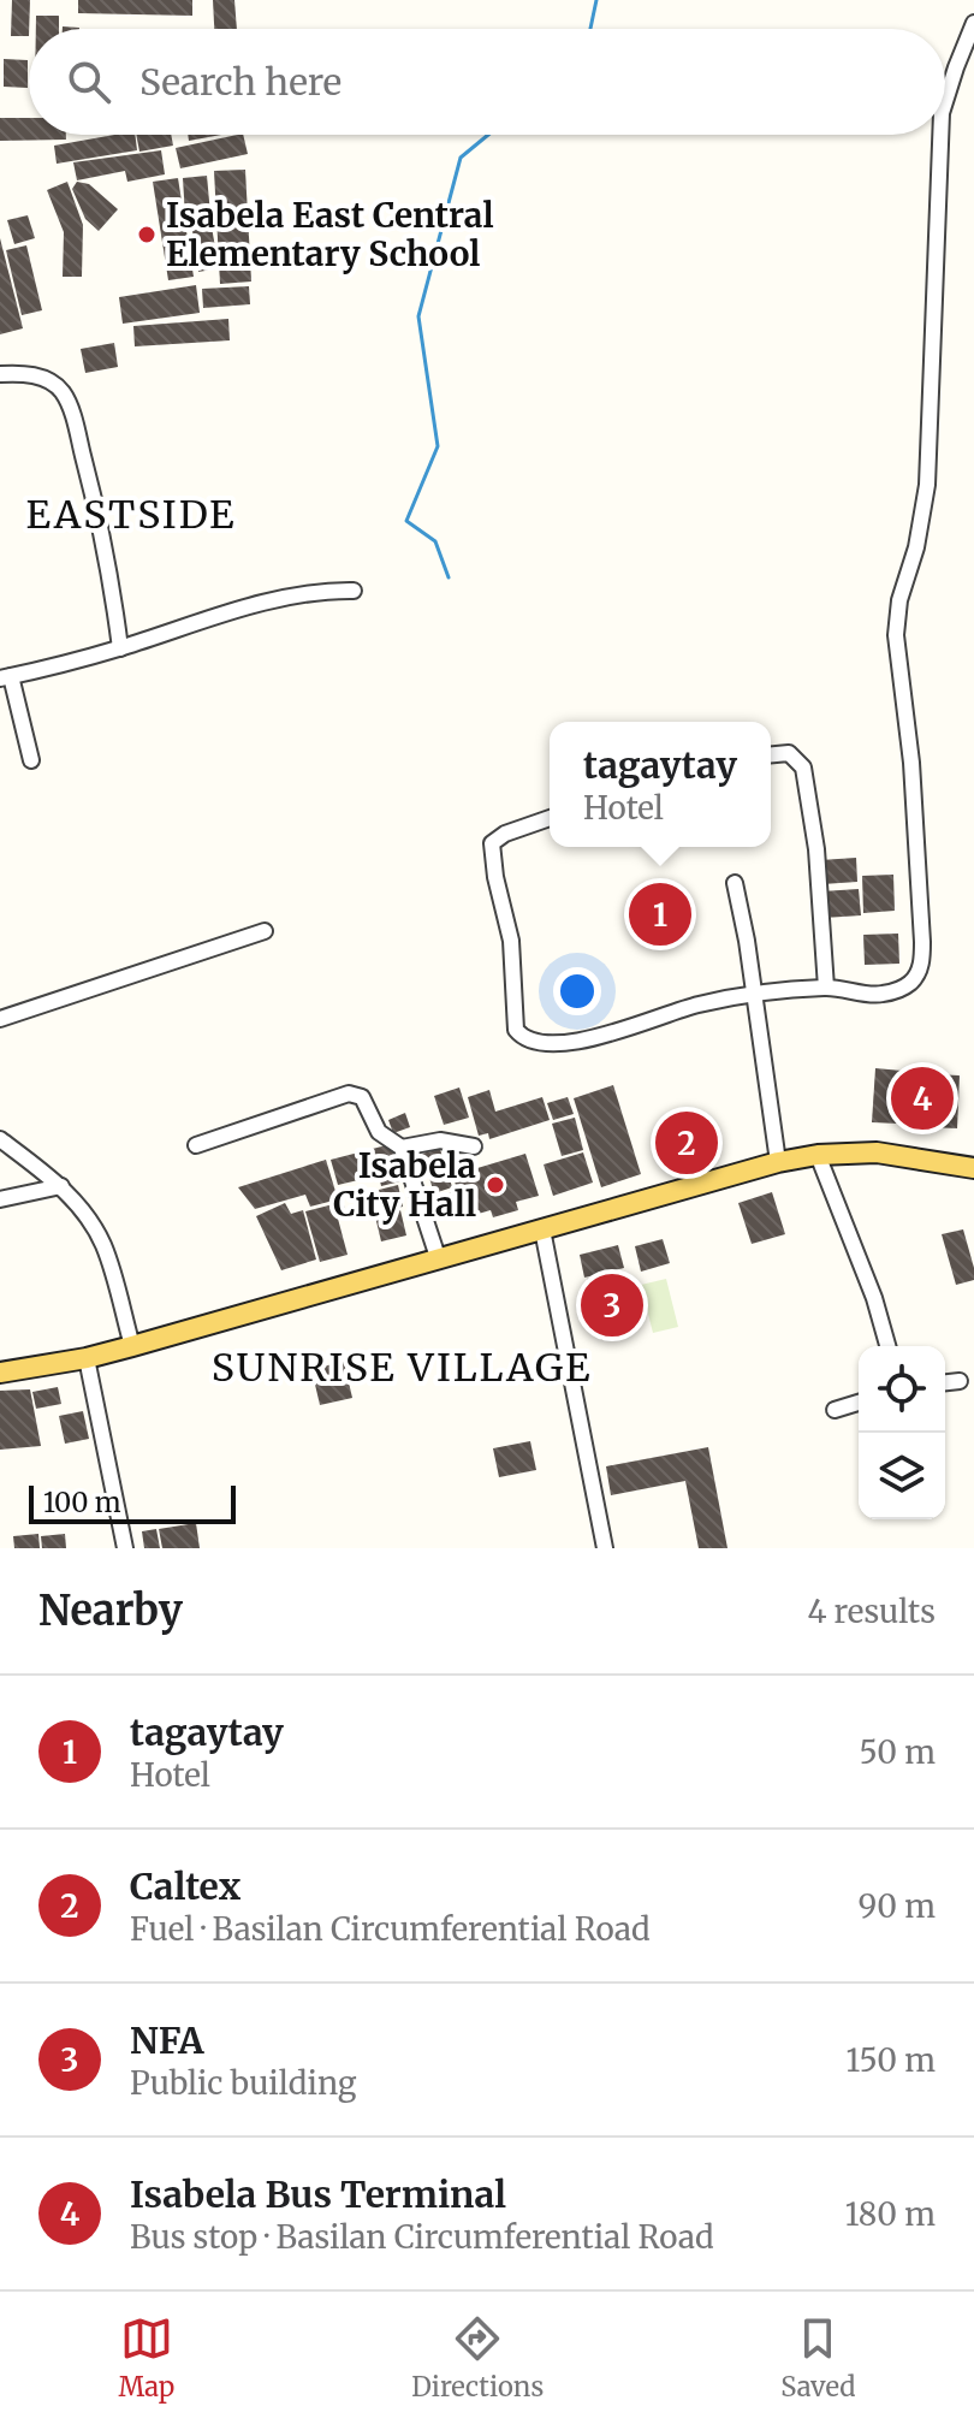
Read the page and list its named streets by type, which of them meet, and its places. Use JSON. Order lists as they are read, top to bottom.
{
  "districts": ["EASTSIDE", "SUNRISE VILLAGE"],
  "places": ["Isabela East Central Elementary School", "Isabela City Hall"],
  "scale_bar": "100 m",
  "page": {
    "search": "Search here",
    "popup": ["tagaytay", "Hotel"],
    "pins": [
      "1",
      "4",
      "2",
      "3"
    ],
    "scale": "100 m",
    "heading": ["Nearby", "4 results"],
    "list": [
      {
        "mark": "1",
        "name": "tagaytay",
        "note": "Hotel",
        "value": "50 m"
      },
      {
        "mark": "2",
        "name": "Caltex",
        "note": "Fuel · Basilan Circumferential Road",
        "value": "90 m"
      },
      {
        "mark": "3",
        "name": "NFA",
        "note": "Public building",
        "value": "150 m"
      },
      {
        "mark": "4",
        "name": "Isabela Bus Terminal",
        "note": "Bus stop · Basilan Circumferential Road",
        "value": "180 m"
      }
    ],
    "nav": ["Map", "Directions", "Saved"]
  }
}
